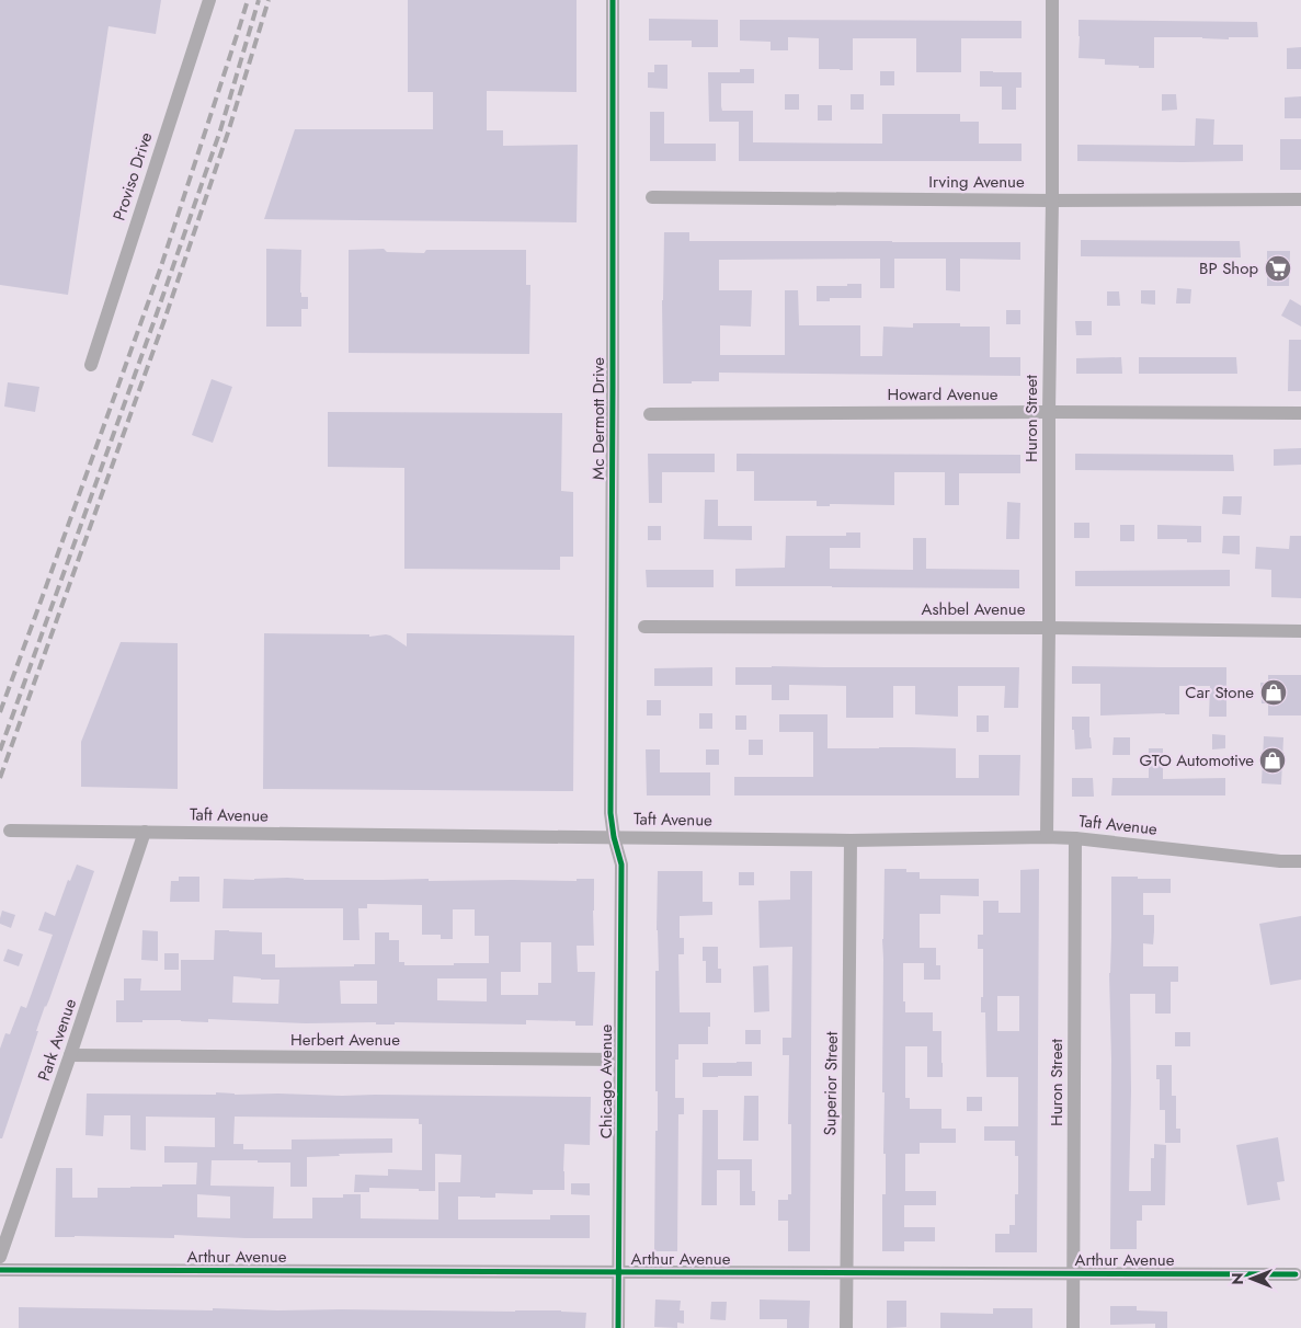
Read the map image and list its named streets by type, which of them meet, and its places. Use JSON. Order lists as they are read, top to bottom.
{
  "streets": {
    "street": [
      "Proviso Drive",
      "Irving Avenue",
      "Howard Avenue",
      "Mc Dermott Drive",
      "Huron Street",
      "Ashbel Avenue",
      "Taft Avenue",
      "Park Avenue",
      "Herbert Avenue",
      "Chicago Avenue",
      "Superior Street",
      "Arthur Avenue"
    ]
  },
  "crossings": [
    ["Irving Avenue", "Huron Street"],
    ["Howard Avenue", "Huron Street"],
    ["Mc Dermott Drive", "Taft Avenue"],
    ["Mc Dermott Drive", "Chicago Avenue"],
    ["Huron Street", "Ashbel Avenue"],
    ["Huron Street", "Taft Avenue"],
    ["Huron Street", "Arthur Avenue"],
    ["Taft Avenue", "Park Avenue"],
    ["Taft Avenue", "Chicago Avenue"],
    ["Taft Avenue", "Superior Street"],
    ["Park Avenue", "Herbert Avenue"],
    ["Herbert Avenue", "Chicago Avenue"],
    ["Chicago Avenue", "Arthur Avenue"],
    ["Superior Street", "Arthur Avenue"]
  ],
  "places": {
    "supermarket": ["BP Shop"],
    "shop": ["Car Stone", "GTO Automotive"]
  },
  "north": "left"
}
